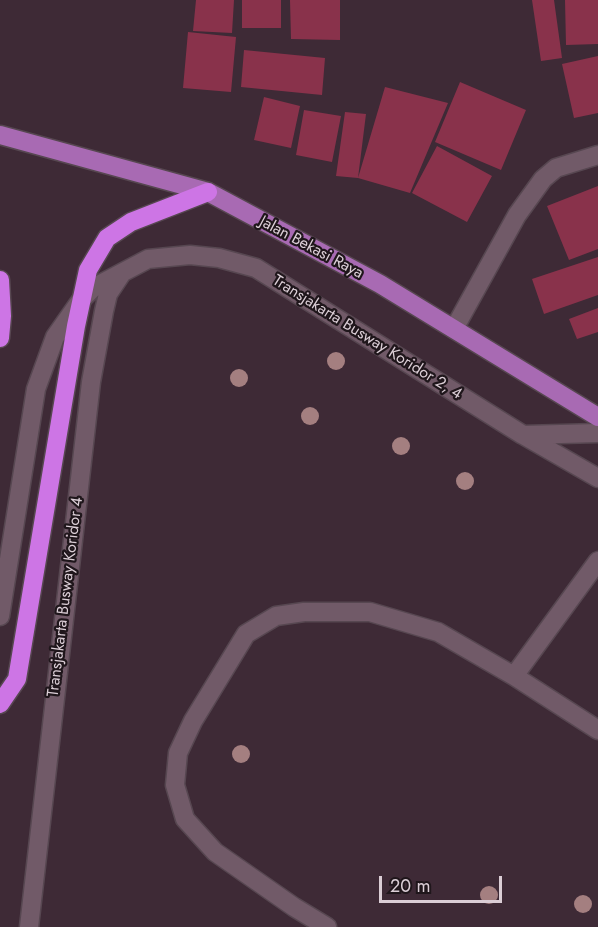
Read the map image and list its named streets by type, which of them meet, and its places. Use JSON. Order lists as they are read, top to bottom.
{
  "streets": {
    "main road": ["Jalan Bekasi Raya"],
    "lane": ["Transjakarta Busway Koridor 2, 4", "Transjakarta Busway Koridor 4"]
  },
  "crossings": [
    ["Transjakarta Busway Koridor 2, 4", "Transjakarta Busway Koridor 4"]
  ],
  "scale_bar": "20 m"
}
